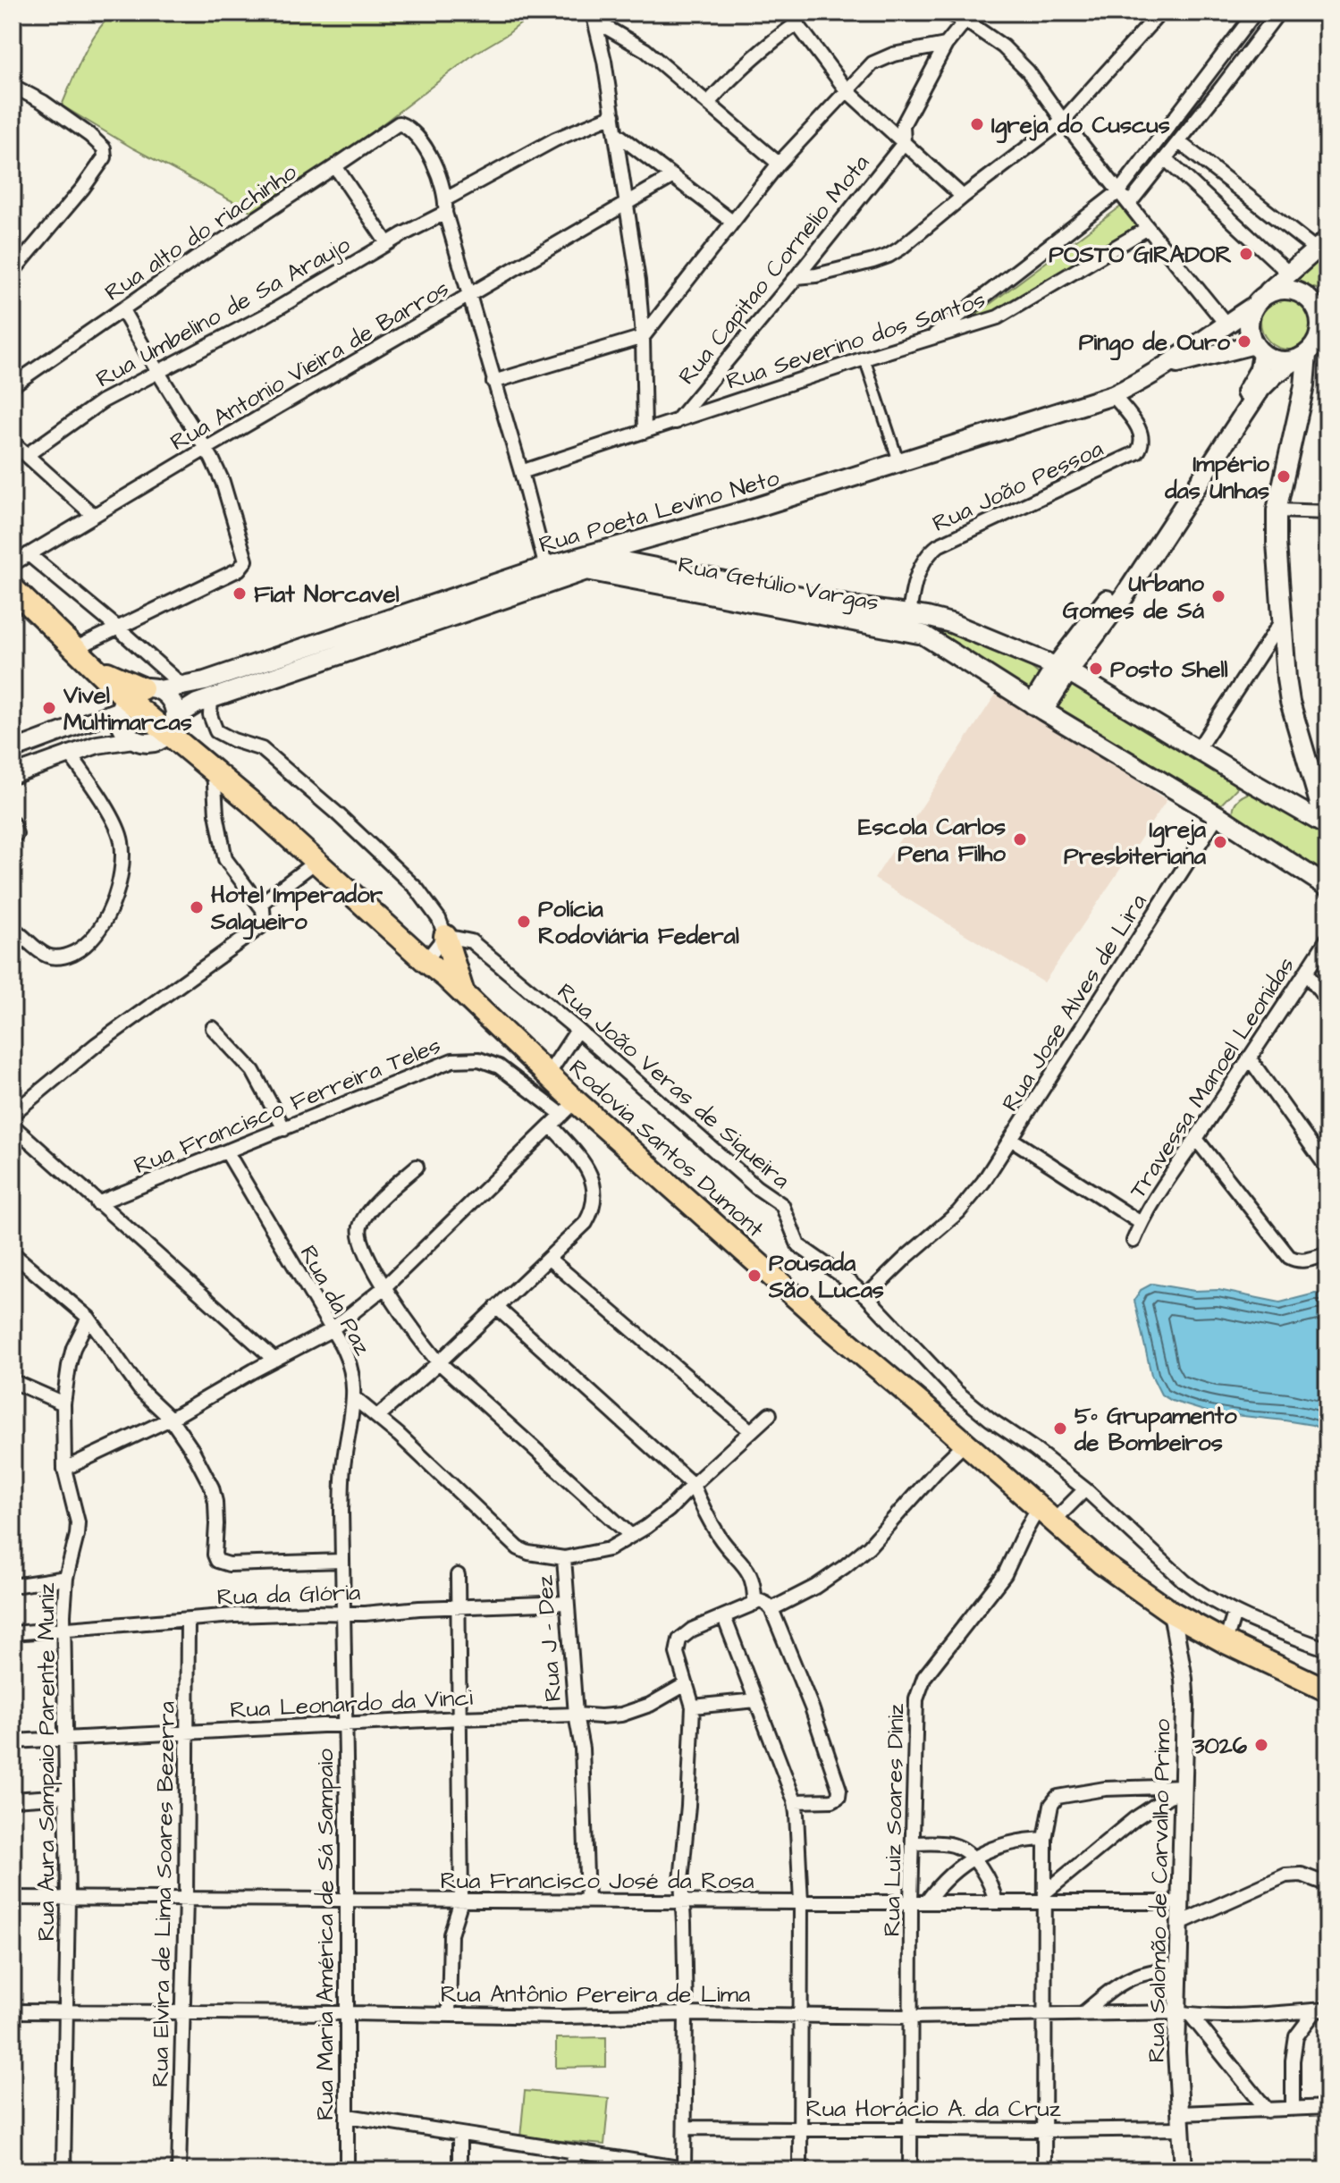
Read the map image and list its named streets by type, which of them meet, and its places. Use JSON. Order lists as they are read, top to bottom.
{
  "streets": {
    "highway": ["Rodovia Santos Dumont"],
    "main road": ["Rua Poeta Levino Neto", "Rua Getúlio Vargas"],
    "street": [
      "Rua alto do riachinho",
      "Rua Capitao Cornelio Mota",
      "Rua Umbelino de Sa Araujo",
      "Rua Severino dos Santos",
      "Rua Antonio Vieira de Barros",
      "Rua João Pessoa",
      "Rua Jose Alves de Lira",
      "Travessa Manoel Leonidas",
      "Rua João Veras de Siqueira",
      "Rua Francisco Ferreira Teles",
      "Rua da Paz",
      "Rua da Glória",
      "Rua J - Dez",
      "Rua Leonardo da Vinci",
      "Rua Aura Sampaio Parente Muniz",
      "Rua Luiz Soares Diniz",
      "Rua Francisco José da Rosa",
      "Rua Salomão de Carvalho Primo",
      "Rua Elvira de Lima Soares Bezerra",
      "Rua Maria América de Sá Sampaio",
      "Rua Antônio Pereira de Lima",
      "Rua Horácio A. da Cruz"
    ]
  },
  "crossings": [
    ["Rua Capitao Cornelio Mota", "Rua Severino dos Santos"],
    ["Rua João Pessoa", "Rua Poeta Levino Neto"],
    ["Rua João Pessoa", "Rua Getúlio Vargas"],
    ["Rua Poeta Levino Neto", "Rua Getúlio Vargas"],
    ["Rua Poeta Levino Neto", "Rodovia Santos Dumont"],
    ["Rua Getúlio Vargas", "Rua Jose Alves de Lira"],
    ["Rua Getúlio Vargas", "Rodovia Santos Dumont"],
    ["Rua Jose Alves de Lira", "Rua João Veras de Siqueira"],
    ["Rua João Veras de Siqueira", "Rua Luiz Soares Diniz"],
    ["Rua Francisco Ferreira Teles", "Rodovia Santos Dumont"],
    ["Rua Francisco Ferreira Teles", "Rua da Paz"],
    ["Rodovia Santos Dumont", "Rua Luiz Soares Diniz"],
    ["Rodovia Santos Dumont", "Rua Salomão de Carvalho Primo"],
    ["Rua da Paz", "Rua da Glória"],
    ["Rua da Paz", "Rua Maria América de Sá Sampaio"],
    ["Rua da Glória", "Rua J - Dez"],
    ["Rua da Glória", "Rua Aura Sampaio Parente Muniz"],
    ["Rua da Glória", "Rua Elvira de Lima Soares Bezerra"],
    ["Rua da Glória", "Rua Maria América de Sá Sampaio"],
    ["Rua J - Dez", "Rua Leonardo da Vinci"],
    ["Rua J - Dez", "Rua Francisco José da Rosa"],
    ["Rua Leonardo da Vinci", "Rua Aura Sampaio Parente Muniz"],
    ["Rua Leonardo da Vinci", "Rua Elvira de Lima Soares Bezerra"],
    ["Rua Leonardo da Vinci", "Rua Maria América de Sá Sampaio"],
    ["Rua Aura Sampaio Parente Muniz", "Rua Francisco José da Rosa"],
    ["Rua Aura Sampaio Parente Muniz", "Rua Antônio Pereira de Lima"],
    ["Rua Luiz Soares Diniz", "Rua Francisco José da Rosa"],
    ["Rua Luiz Soares Diniz", "Rua Antônio Pereira de Lima"],
    ["Rua Luiz Soares Diniz", "Rua Horácio A. da Cruz"],
    ["Rua Francisco José da Rosa", "Rua Salomão de Carvalho Primo"],
    ["Rua Francisco José da Rosa", "Rua Elvira de Lima Soares Bezerra"],
    ["Rua Francisco José da Rosa", "Rua Maria América de Sá Sampaio"],
    ["Rua Salomão de Carvalho Primo", "Rua Antônio Pereira de Lima"],
    ["Rua Salomão de Carvalho Primo", "Rua Horácio A. da Cruz"],
    ["Rua Elvira de Lima Soares Bezerra", "Rua Antônio Pereira de Lima"],
    ["Rua Maria América de Sá Sampaio", "Rua Antônio Pereira de Lima"]
  ],
  "places": [
    "Igreja do Cuscus",
    "POSTO GIRADOR",
    "Pingo de Ouro",
    "Império das Unhas",
    "Fiat Norcavel",
    "Urbano Gomes de Sá",
    "Posto Shell",
    "Vivel Multimarcas",
    "Escola Carlos Pena Filho",
    "Igreja Presbiteriana",
    "Hotel Imperador Salgueiro",
    "Polícia Rodoviária Federal",
    "Pousada São Lucas",
    "5º Grupamento de Bombeiros",
    "3026"
  ]
}
